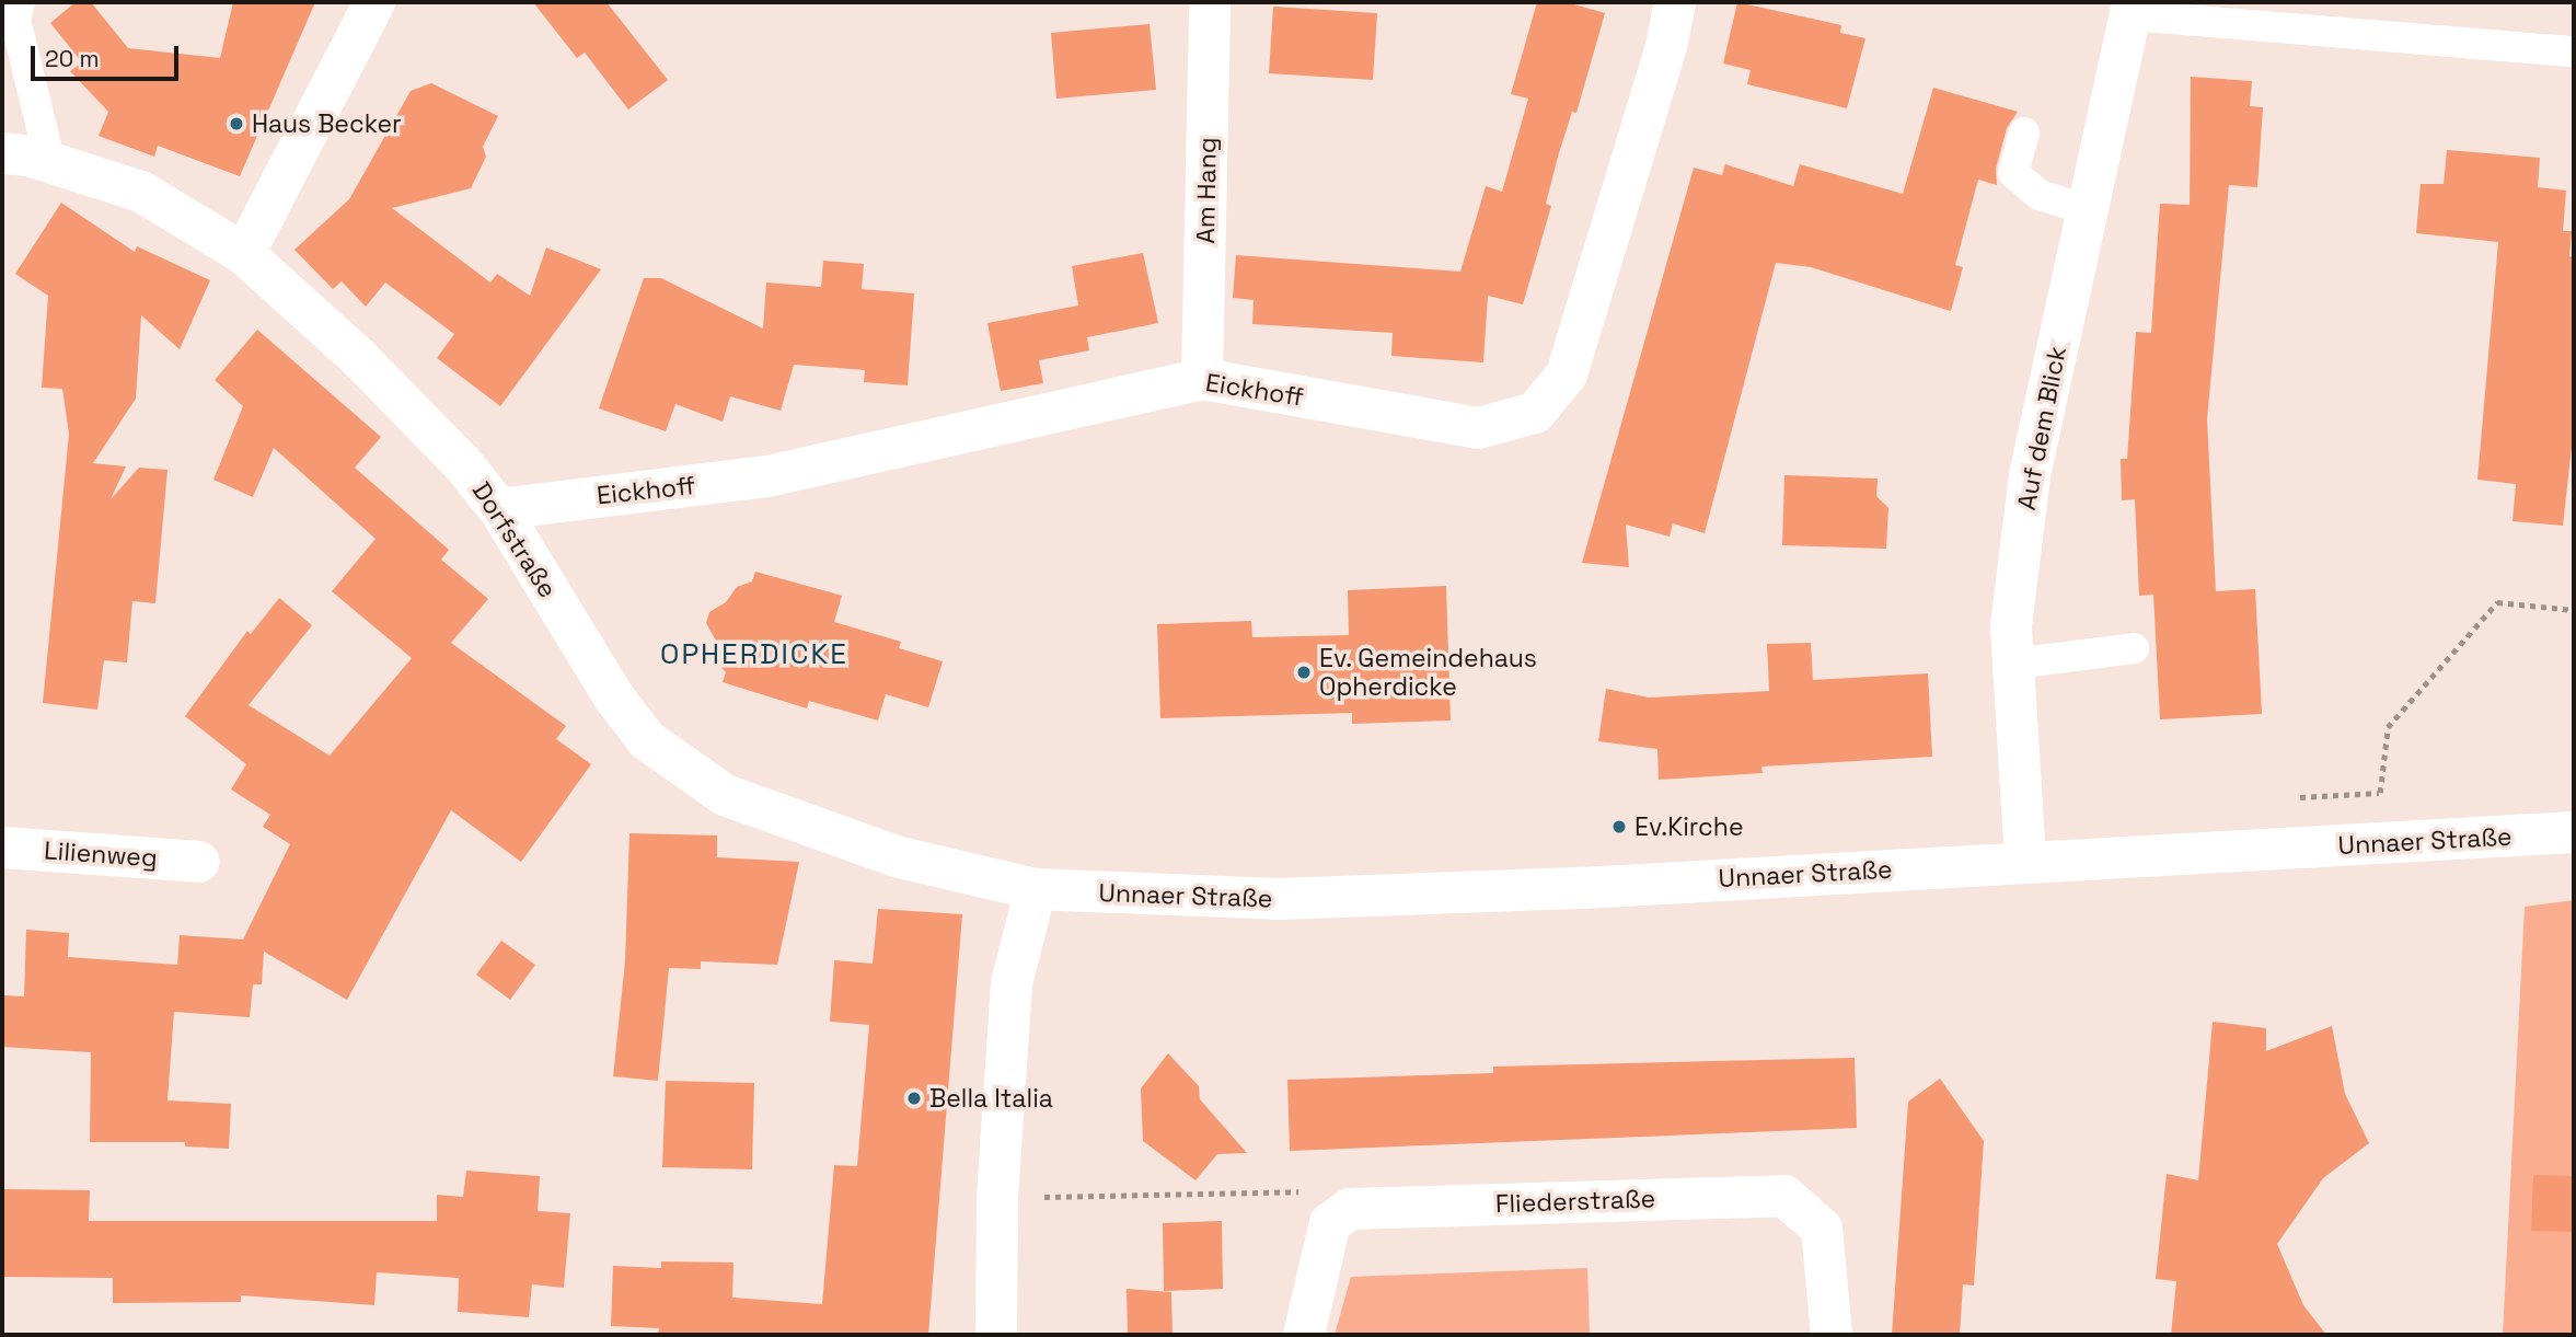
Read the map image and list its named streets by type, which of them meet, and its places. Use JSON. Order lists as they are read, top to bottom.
{
  "streets": {
    "street": [
      "Am Hang",
      "Eickhoff",
      "Auf dem Blick",
      "Dorfstraße",
      "Unnaer Straße",
      "Lilienweg",
      "Fliederstraße"
    ]
  },
  "crossings": [
    ["Am Hang", "Eickhoff"],
    ["Eickhoff", "Dorfstraße"],
    ["Auf dem Blick", "Unnaer Straße"],
    ["Dorfstraße", "Unnaer Straße"]
  ],
  "districts": ["OPHERDICKE"],
  "places": [
    "Haus Becker",
    "Ev. Gemeindehaus Opherdicke",
    "Ev.Kirche",
    "Bella Italia"
  ],
  "scale_bar": "20 m"
}
